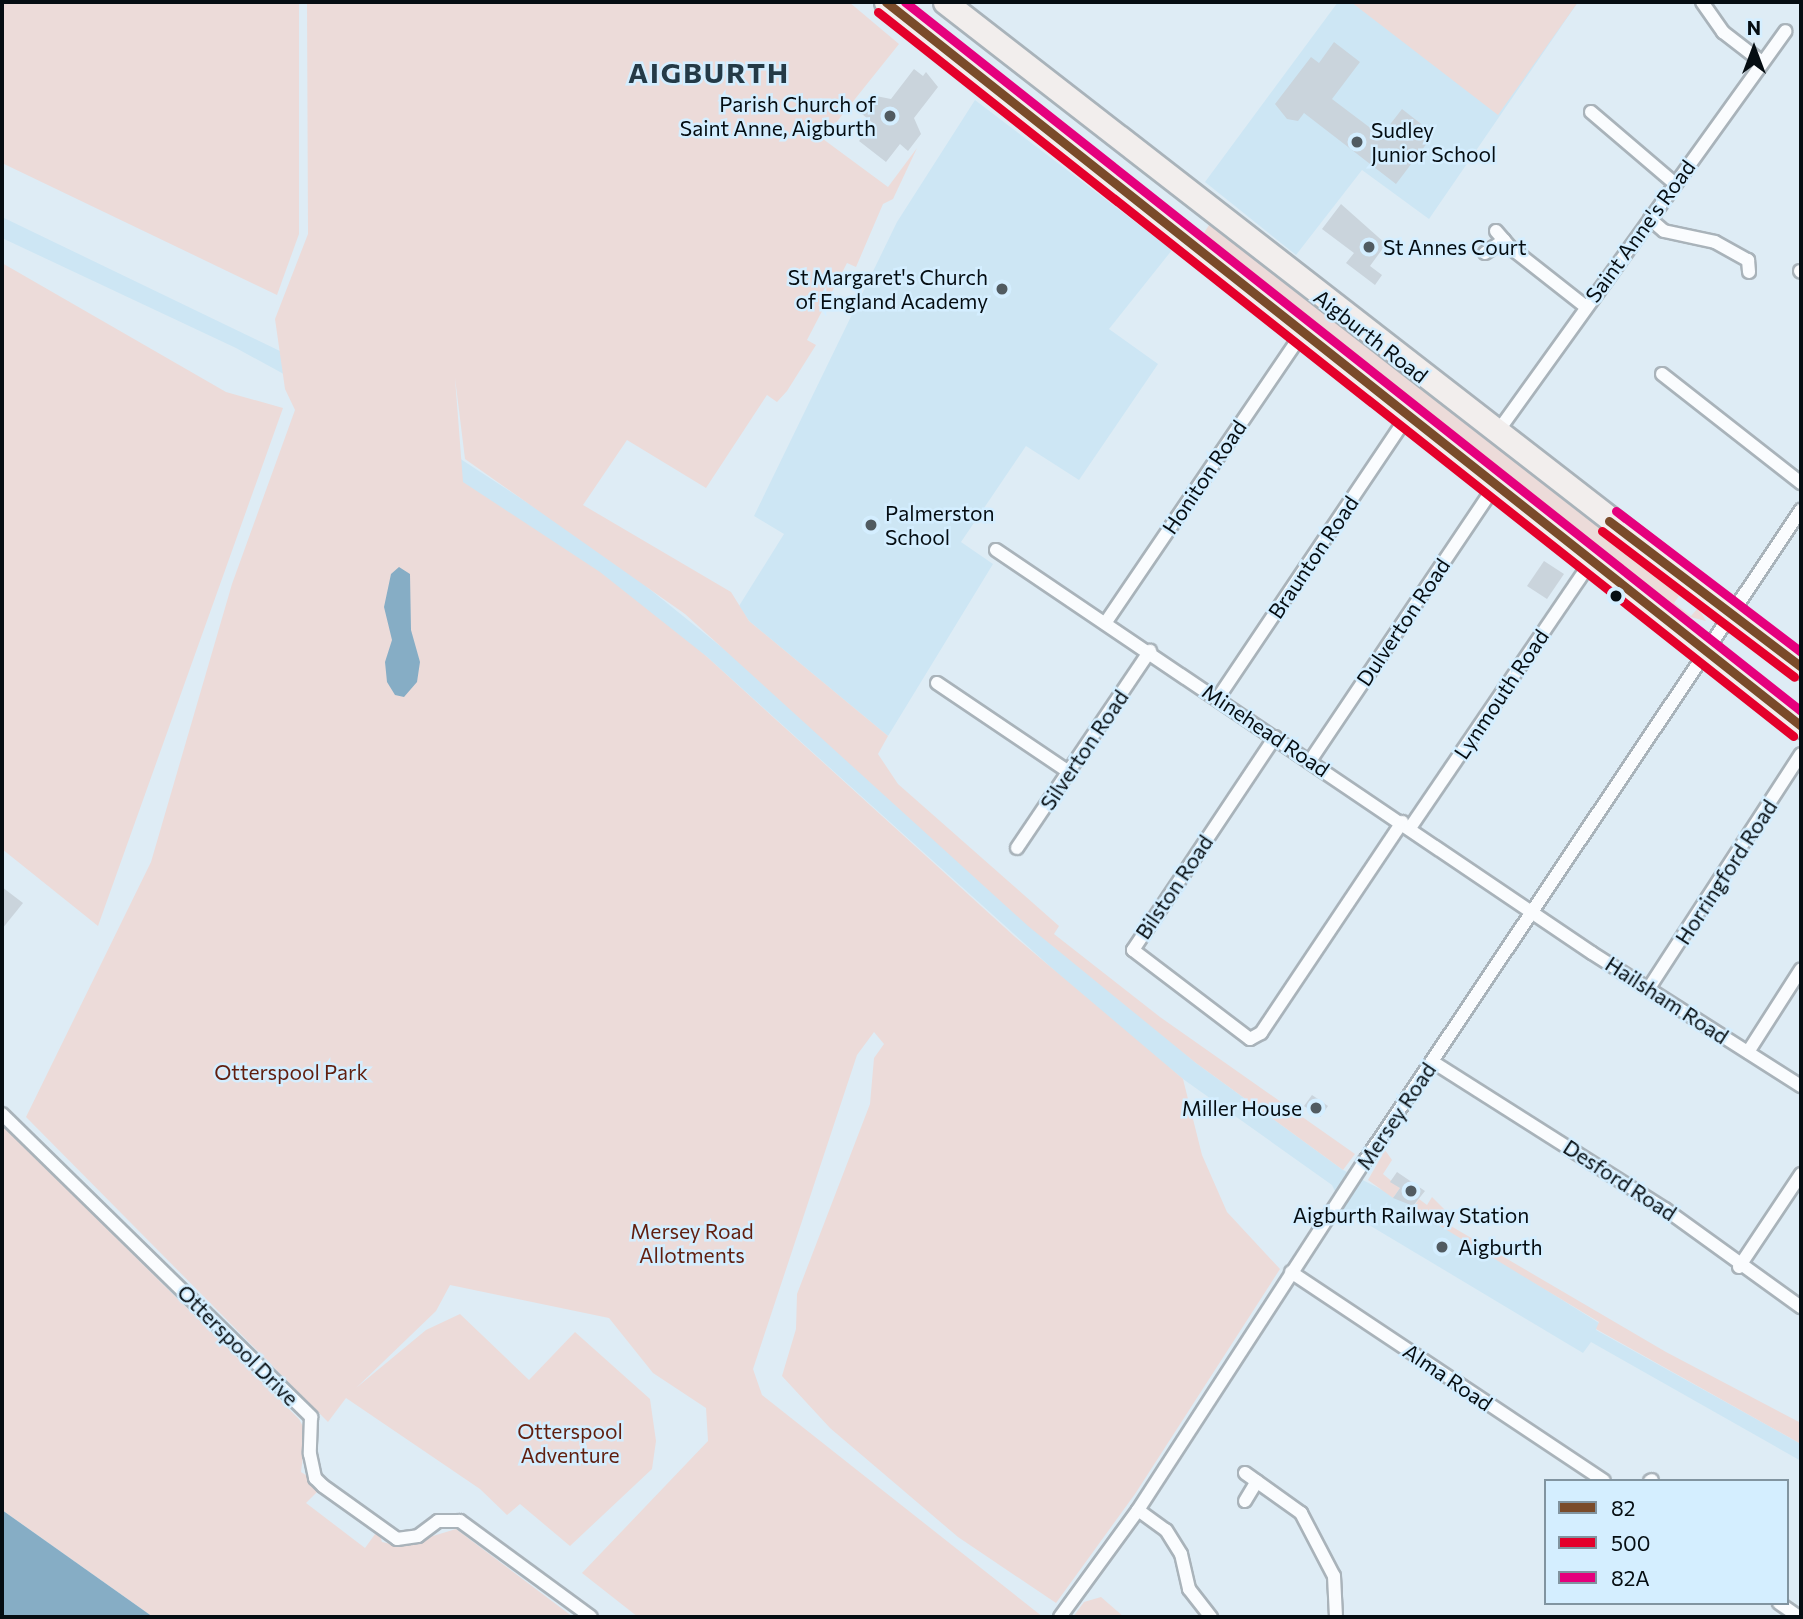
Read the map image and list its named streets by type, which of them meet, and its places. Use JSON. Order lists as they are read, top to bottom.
{
  "streets": {
    "highway": ["Aigburth Road"],
    "street": [
      "Saint Anne's Road",
      "Honiton Road",
      "Braunton Road",
      "Dulverton Road",
      "Lynmouth Road",
      "Minehead Road",
      "Silverton Road",
      "Horringford Road",
      "Bilston Road",
      "Hailsham Road",
      "Mersey Road",
      "Desford Road",
      "Otterspool Drive",
      "Alma Road"
    ]
  },
  "crossings": [
    ["Saint Anne's Road", "Aigburth Road"],
    ["Aigburth Road", "Honiton Road"],
    ["Aigburth Road", "Braunton Road"],
    ["Aigburth Road", "Dulverton Road"],
    ["Aigburth Road", "Lynmouth Road"],
    ["Aigburth Road", "Mersey Road"],
    ["Honiton Road", "Minehead Road"],
    ["Braunton Road", "Minehead Road"],
    ["Dulverton Road", "Minehead Road"],
    ["Lynmouth Road", "Minehead Road"],
    ["Lynmouth Road", "Bilston Road"],
    ["Minehead Road", "Silverton Road"],
    ["Minehead Road", "Bilston Road"],
    ["Minehead Road", "Hailsham Road"],
    ["Minehead Road", "Mersey Road"],
    ["Horringford Road", "Hailsham Road"],
    ["Hailsham Road", "Mersey Road"],
    ["Mersey Road", "Desford Road"],
    ["Mersey Road", "Alma Road"]
  ],
  "districts": ["AIGBURTH"],
  "parks": ["Otterspool Park", "Mersey Road Allotments", "Otterspool Adventure"],
  "places": [
    "Parish Church of Saint Anne, Aigburth",
    "Sudley Junior School",
    "St Annes Court",
    "St Margaret's Church of England Academy",
    "Palmerston School",
    "Miller House",
    "Aigburth Railway Station",
    "Aigburth"
  ],
  "lines": ["transit line 82", "transit line 82A", "transit line 500"],
  "legend": ["82", "500", "82A"],
  "north": "top"
}
